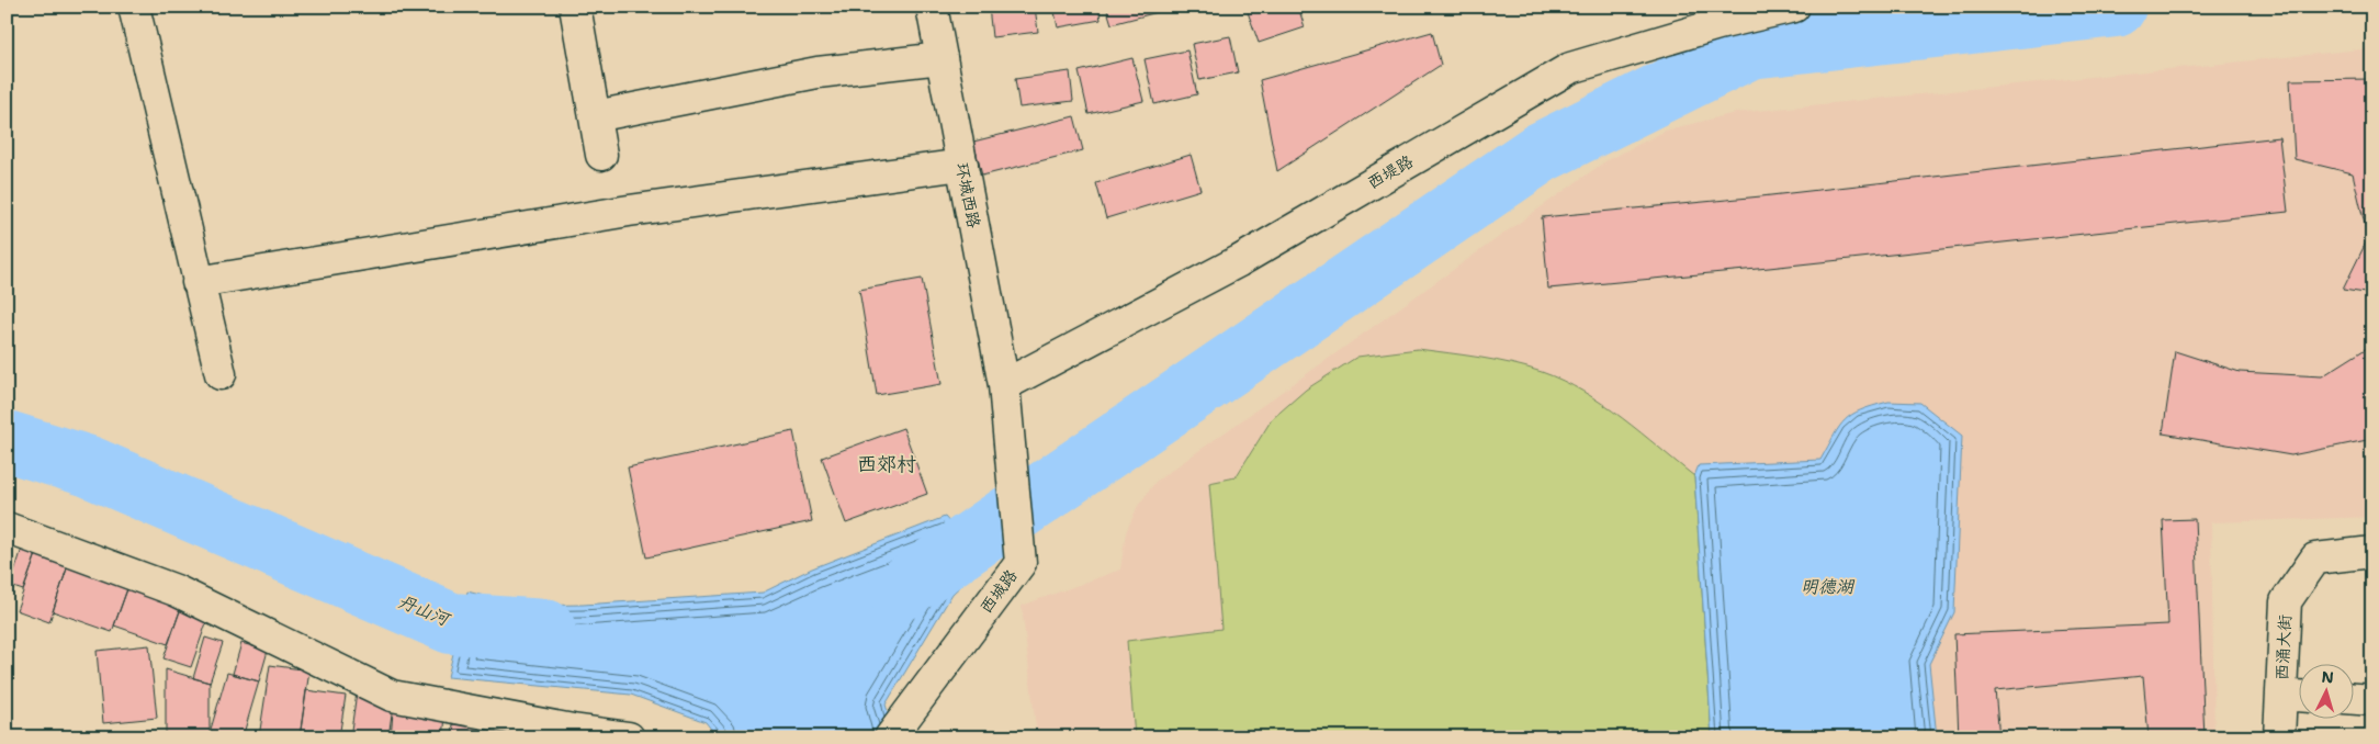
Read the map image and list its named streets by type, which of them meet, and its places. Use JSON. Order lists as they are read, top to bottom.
{
  "streets": {
    "street": [
      "西堤路",
      "环城西路",
      "西城路",
      "西涌大街"
    ]
  },
  "crossings": [
    ["西堤路", "环城西路"],
    ["西堤路", "西城路"],
    ["环城西路", "西城路"]
  ],
  "districts": ["西郊村"],
  "water": ["明德湖", "丹山河"],
  "north": "top"
}
